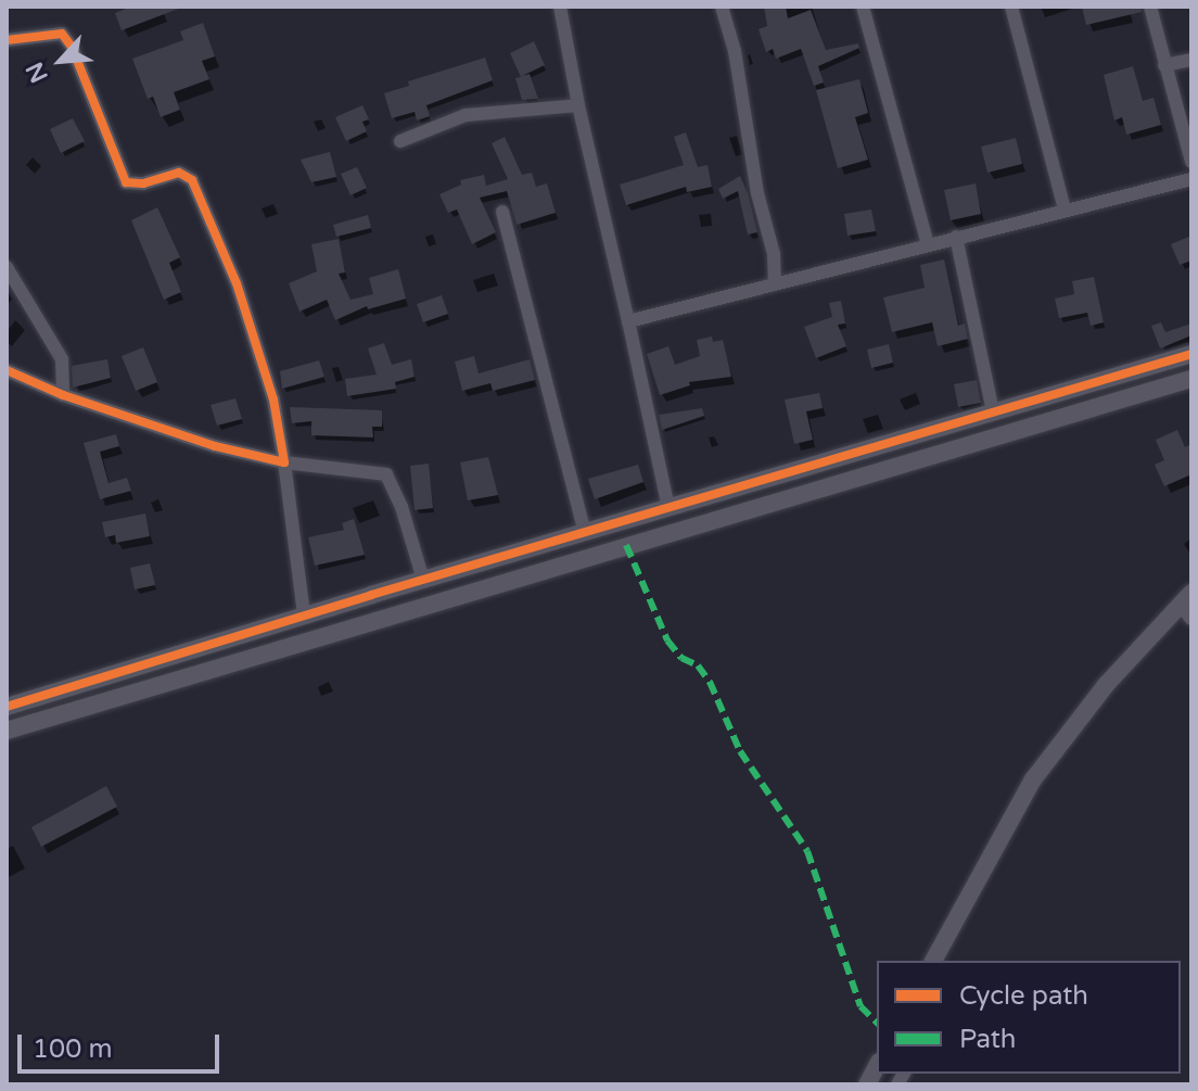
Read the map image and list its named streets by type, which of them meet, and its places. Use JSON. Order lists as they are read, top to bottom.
{
  "legend": ["Cycle path", "Path"],
  "scale_bar": "100 m",
  "north": "bottom left"
}
